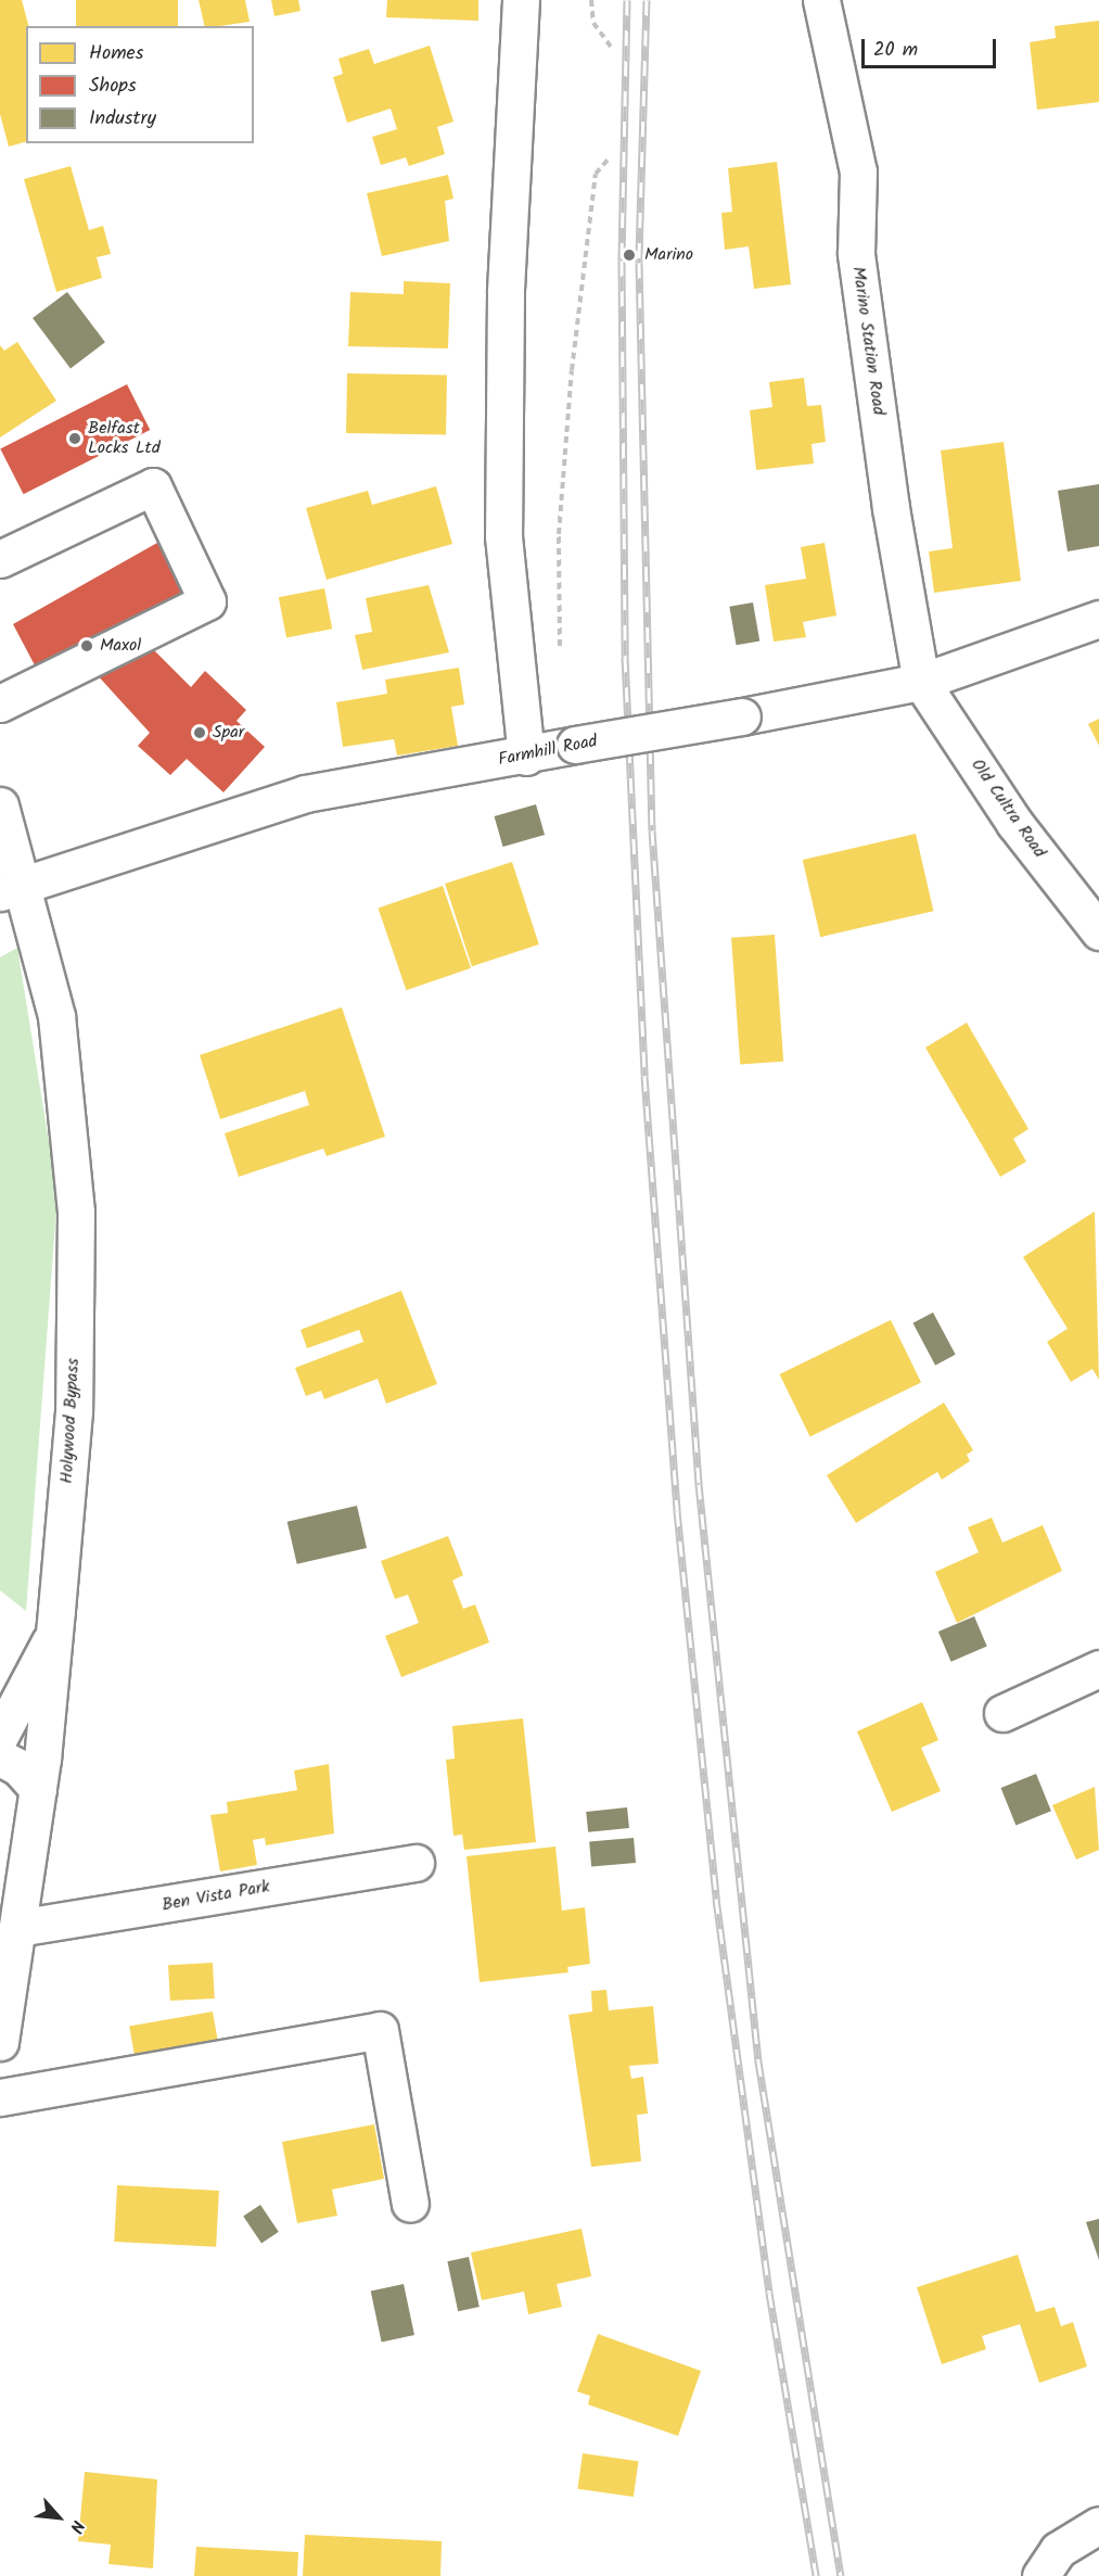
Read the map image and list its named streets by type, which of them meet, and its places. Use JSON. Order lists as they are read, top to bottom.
{
  "streets": {
    "main road": [
      "Marino Station Road",
      "Farmhill Road",
      "Old Cultra Road",
      "Holywood Bypass",
      "Ben Vista Park"
    ]
  },
  "crossings": [
    ["Marino Station Road", "Farmhill Road"],
    ["Marino Station Road", "Old Cultra Road"],
    ["Farmhill Road", "Old Cultra Road"],
    ["Farmhill Road", "Holywood Bypass"],
    ["Holywood Bypass", "Ben Vista Park"]
  ],
  "places": [
    "Marino",
    "Belfast Locks Ltd",
    "Maxol",
    "Spar"
  ],
  "legend": ["Homes", "Shops", "Industry"],
  "scale_bar": "20 m",
  "north": "bottom right"
}
